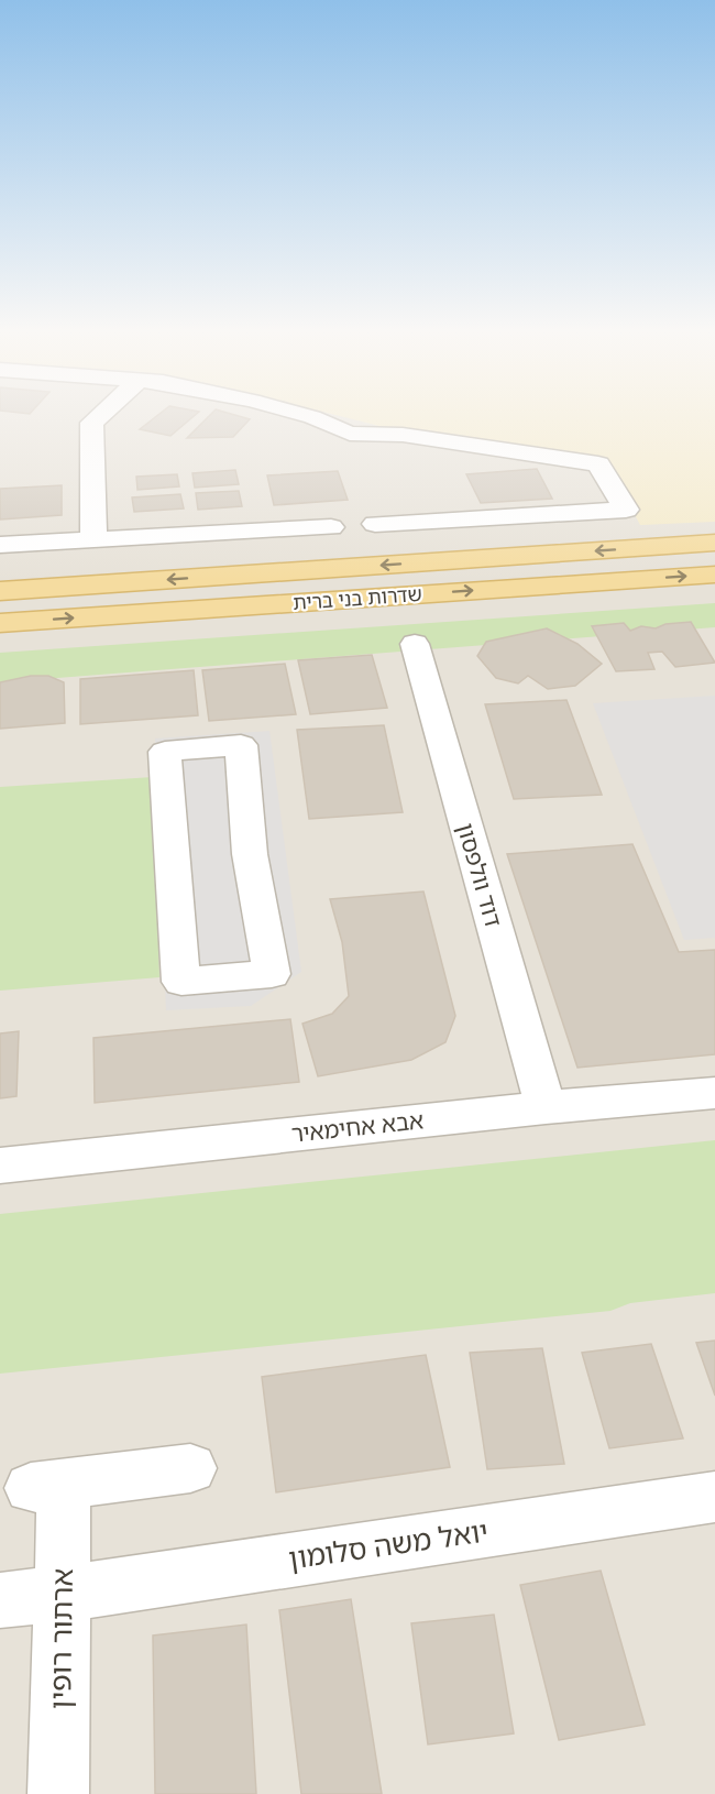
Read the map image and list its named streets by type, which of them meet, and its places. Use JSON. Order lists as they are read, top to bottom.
{
  "streets": {
    "main road": ["שדרות בני ברית"],
    "street": [
      "דוד וולפסון",
      "אבא אחימאיר",
      "יואל משה סלומון",
      "ארתור רופין"
    ]
  },
  "crossings": [
    ["דוד וולפסון", "אבא אחימאיר"],
    ["יואל משה סלומון", "ארתור רופין"]
  ]
}
